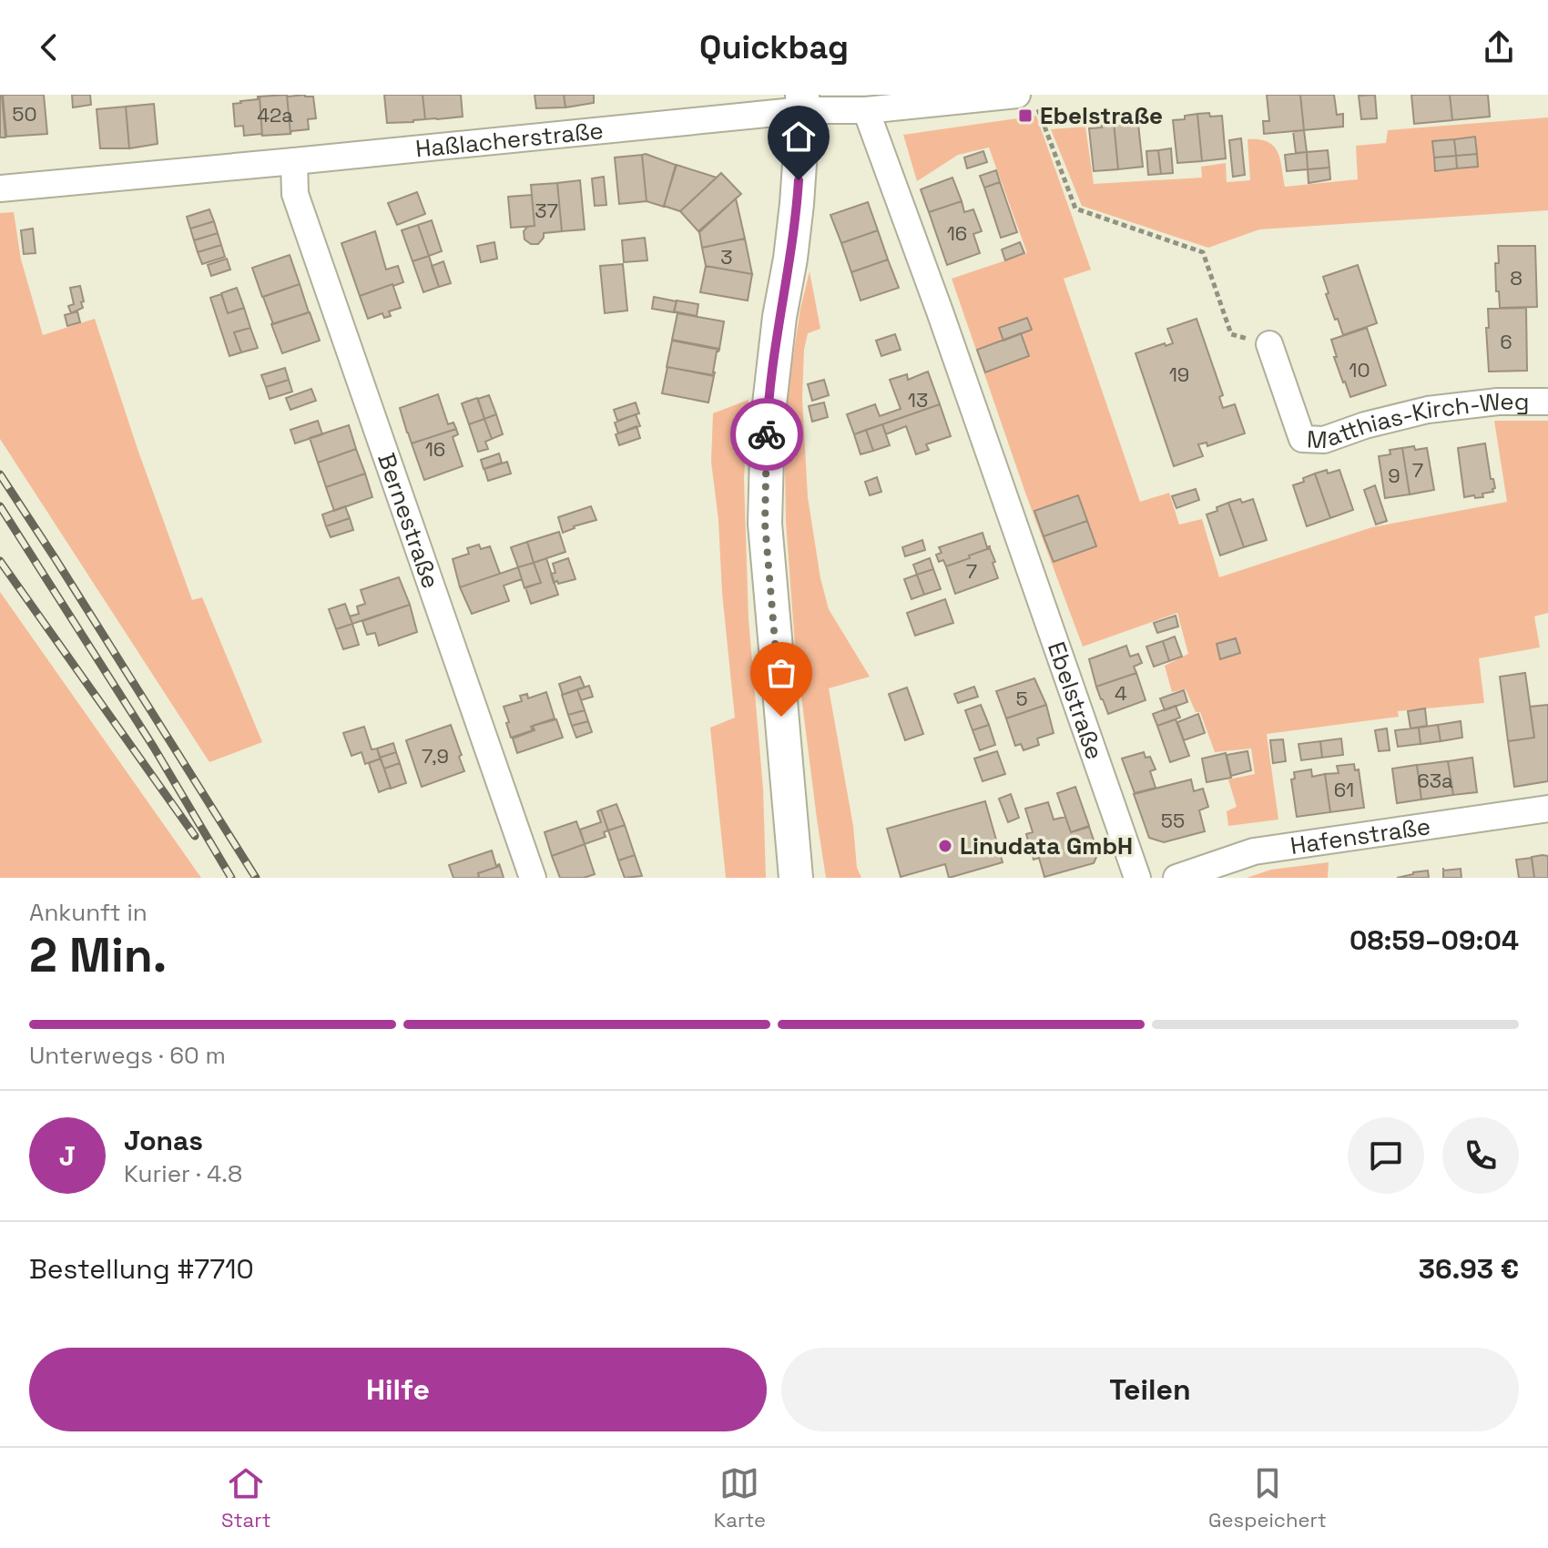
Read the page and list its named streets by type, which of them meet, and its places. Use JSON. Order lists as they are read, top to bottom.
{
  "streets": {
    "street": [
      "Haßlacherstraße",
      "Matthias-Kirch-Weg",
      "Bernestraße",
      "Ebelstraße",
      "Hafenstraße"
    ]
  },
  "crossings": [
    ["Haßlacherstraße", "Bernestraße"],
    ["Haßlacherstraße", "Ebelstraße"]
  ],
  "places": {
    "transit": ["Ebelstraße"],
    "other": ["Linudata GmbH"]
  },
  "house_numbers": [
    "50",
    "42a",
    "37",
    "16",
    "3",
    "8",
    "6",
    "10",
    "19",
    "13",
    "16",
    "7",
    "9",
    "7",
    "4",
    "5",
    "7,9",
    "63a",
    "61",
    "55"
  ],
  "page": {
    "header": "Quickbag",
    "heading": ["2 Min.", "Ankunft in", "08:59–09:04"],
    "panel": [
      "Jonas",
      "Kurier · 4.8",
      "Bestellung #7710",
      "36.93 €"
    ],
    "bar": "Unterwegs · 60 m",
    "round": "J",
    "buttons": ["Hilfe", "Teilen"],
    "tabs": ["Start", "Karte", "Gespeichert"]
  }
}
